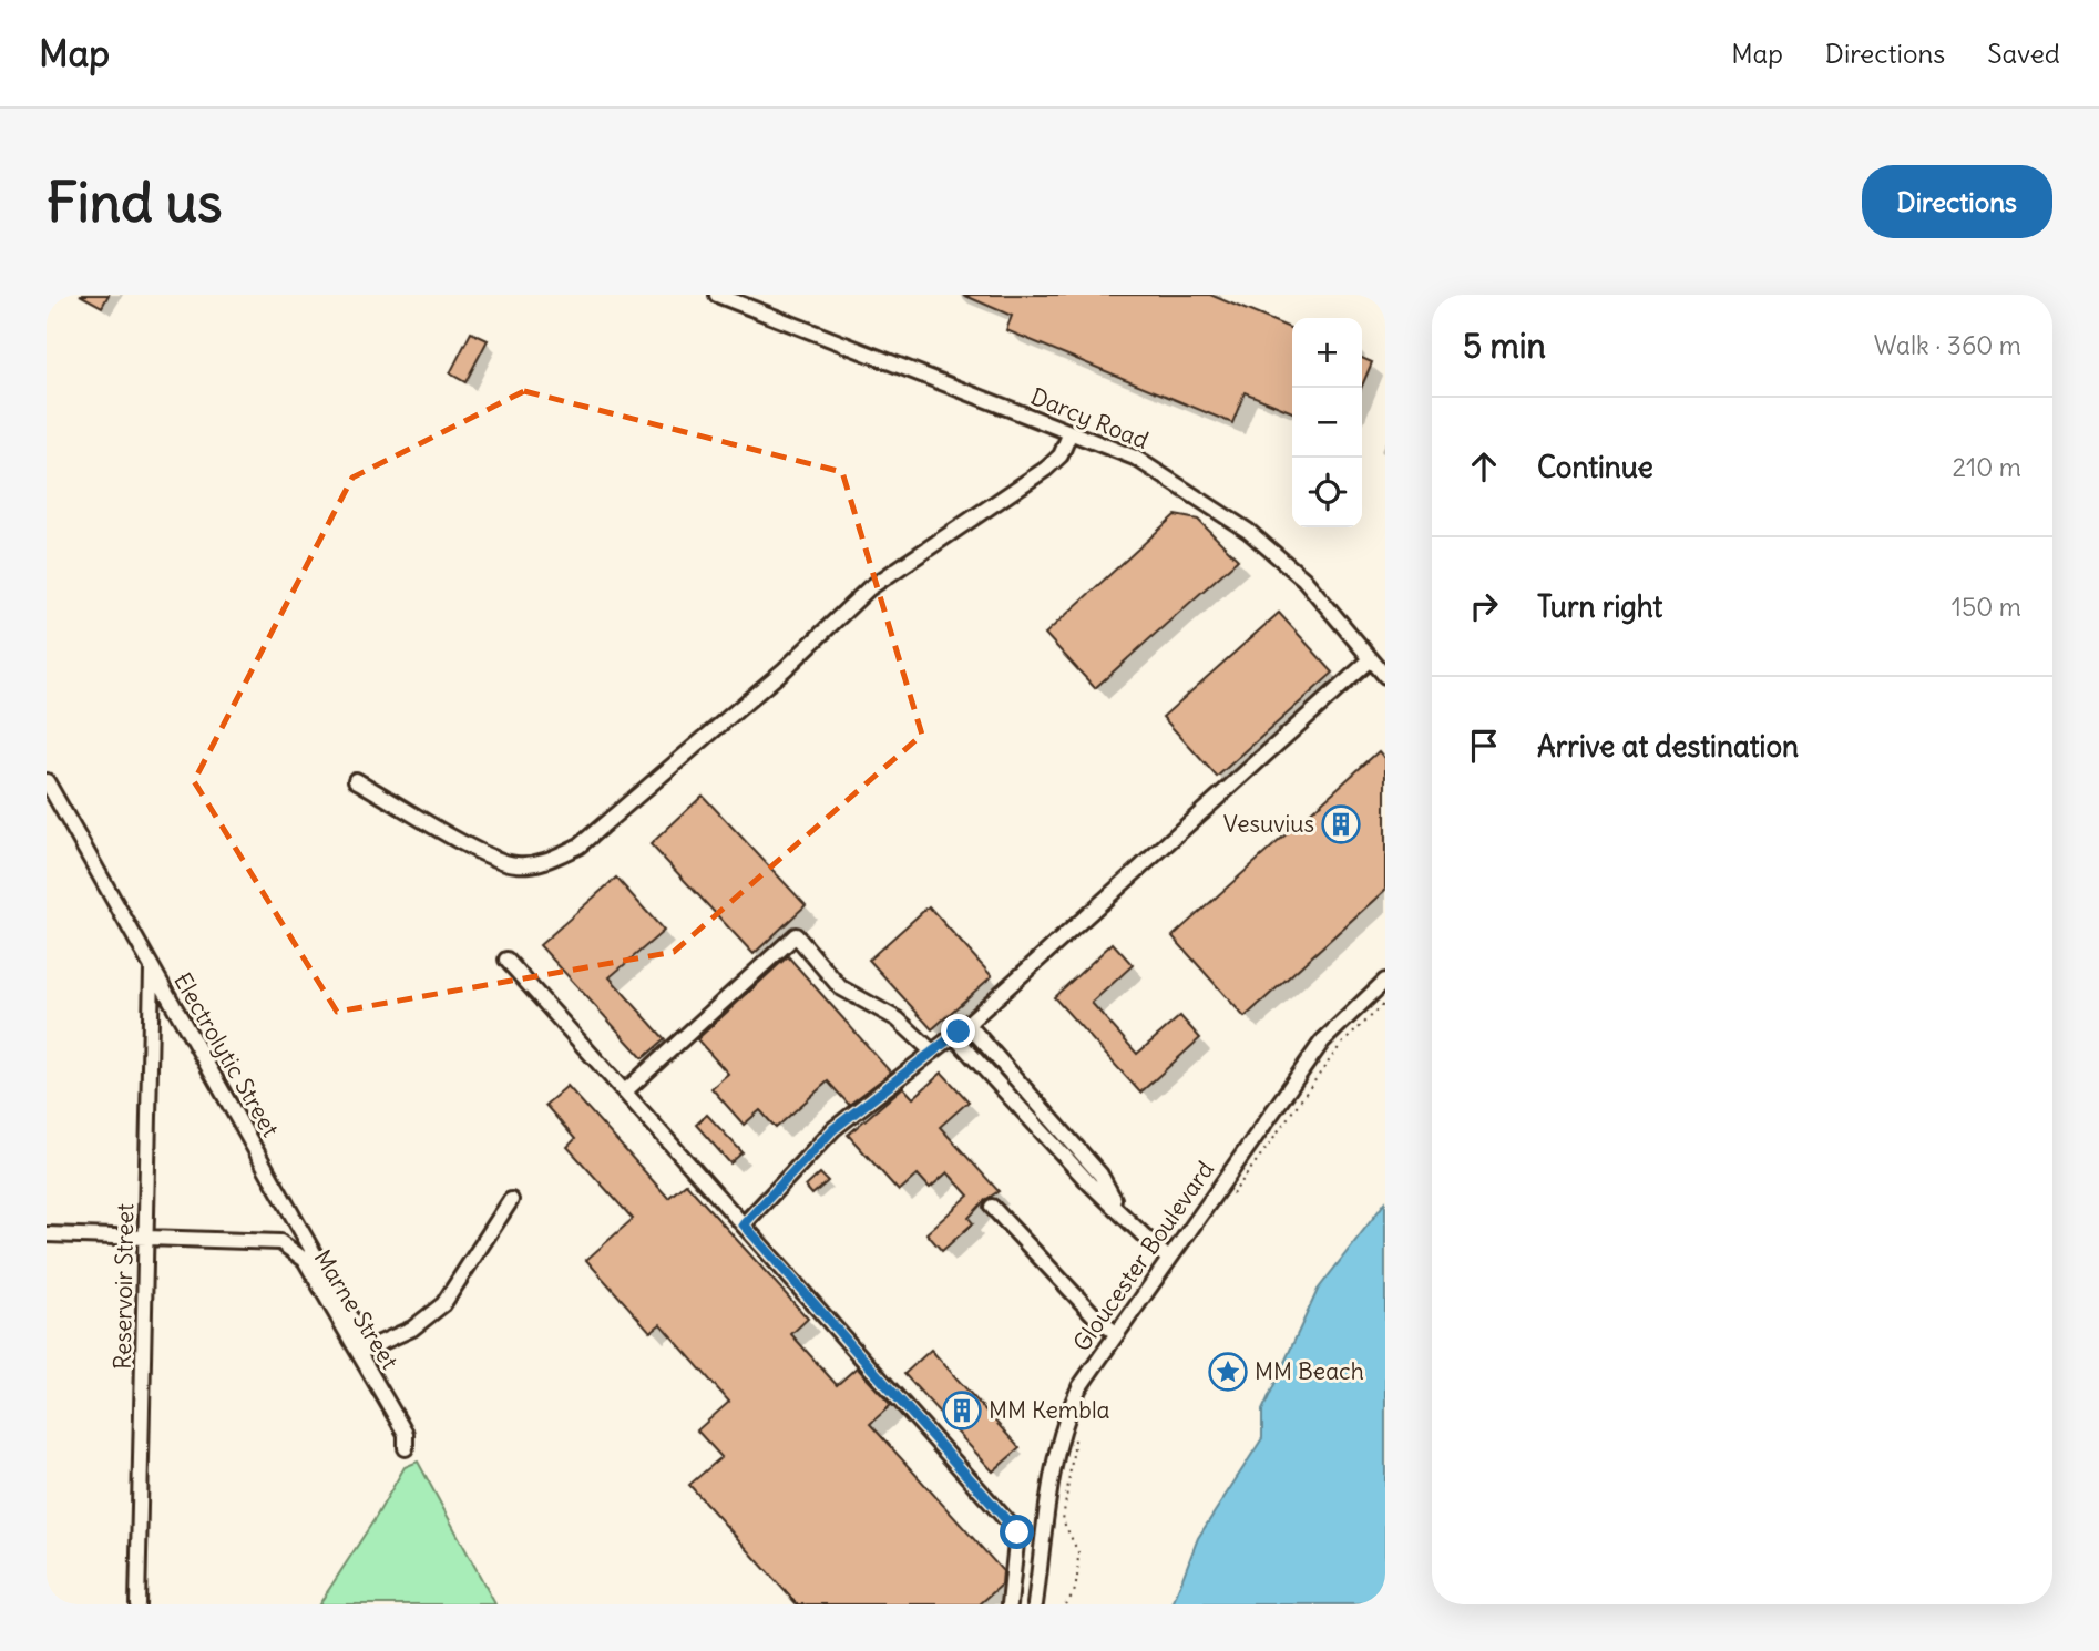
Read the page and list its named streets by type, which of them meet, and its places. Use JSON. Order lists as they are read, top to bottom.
{
  "streets": {
    "street": [
      "Darcy Road",
      "Electrolytic Street",
      "Gloucester Boulevard",
      "Reservoir Street",
      "Marne Street"
    ]
  },
  "crossings": [
    ["Electrolytic Street", "Reservoir Street"],
    ["Electrolytic Street", "Marne Street"],
    ["Reservoir Street", "Marne Street"]
  ],
  "places": {
    "building": ["Vesuvius", "MM Kembla"],
    "place": ["MM Beach"]
  },
  "page": {
    "header": "Map",
    "nav": ["Map", "Directions", "Saved"],
    "buttons": "Directions",
    "title": "Find us",
    "heading": ["5 min", "Walk · 360 m"],
    "map_buttons": ["+", "−"],
    "list": [
      ["Continue", "210 m"],
      ["Turn right", "150 m"],
      "Arrive at destination"
    ]
  }
}
